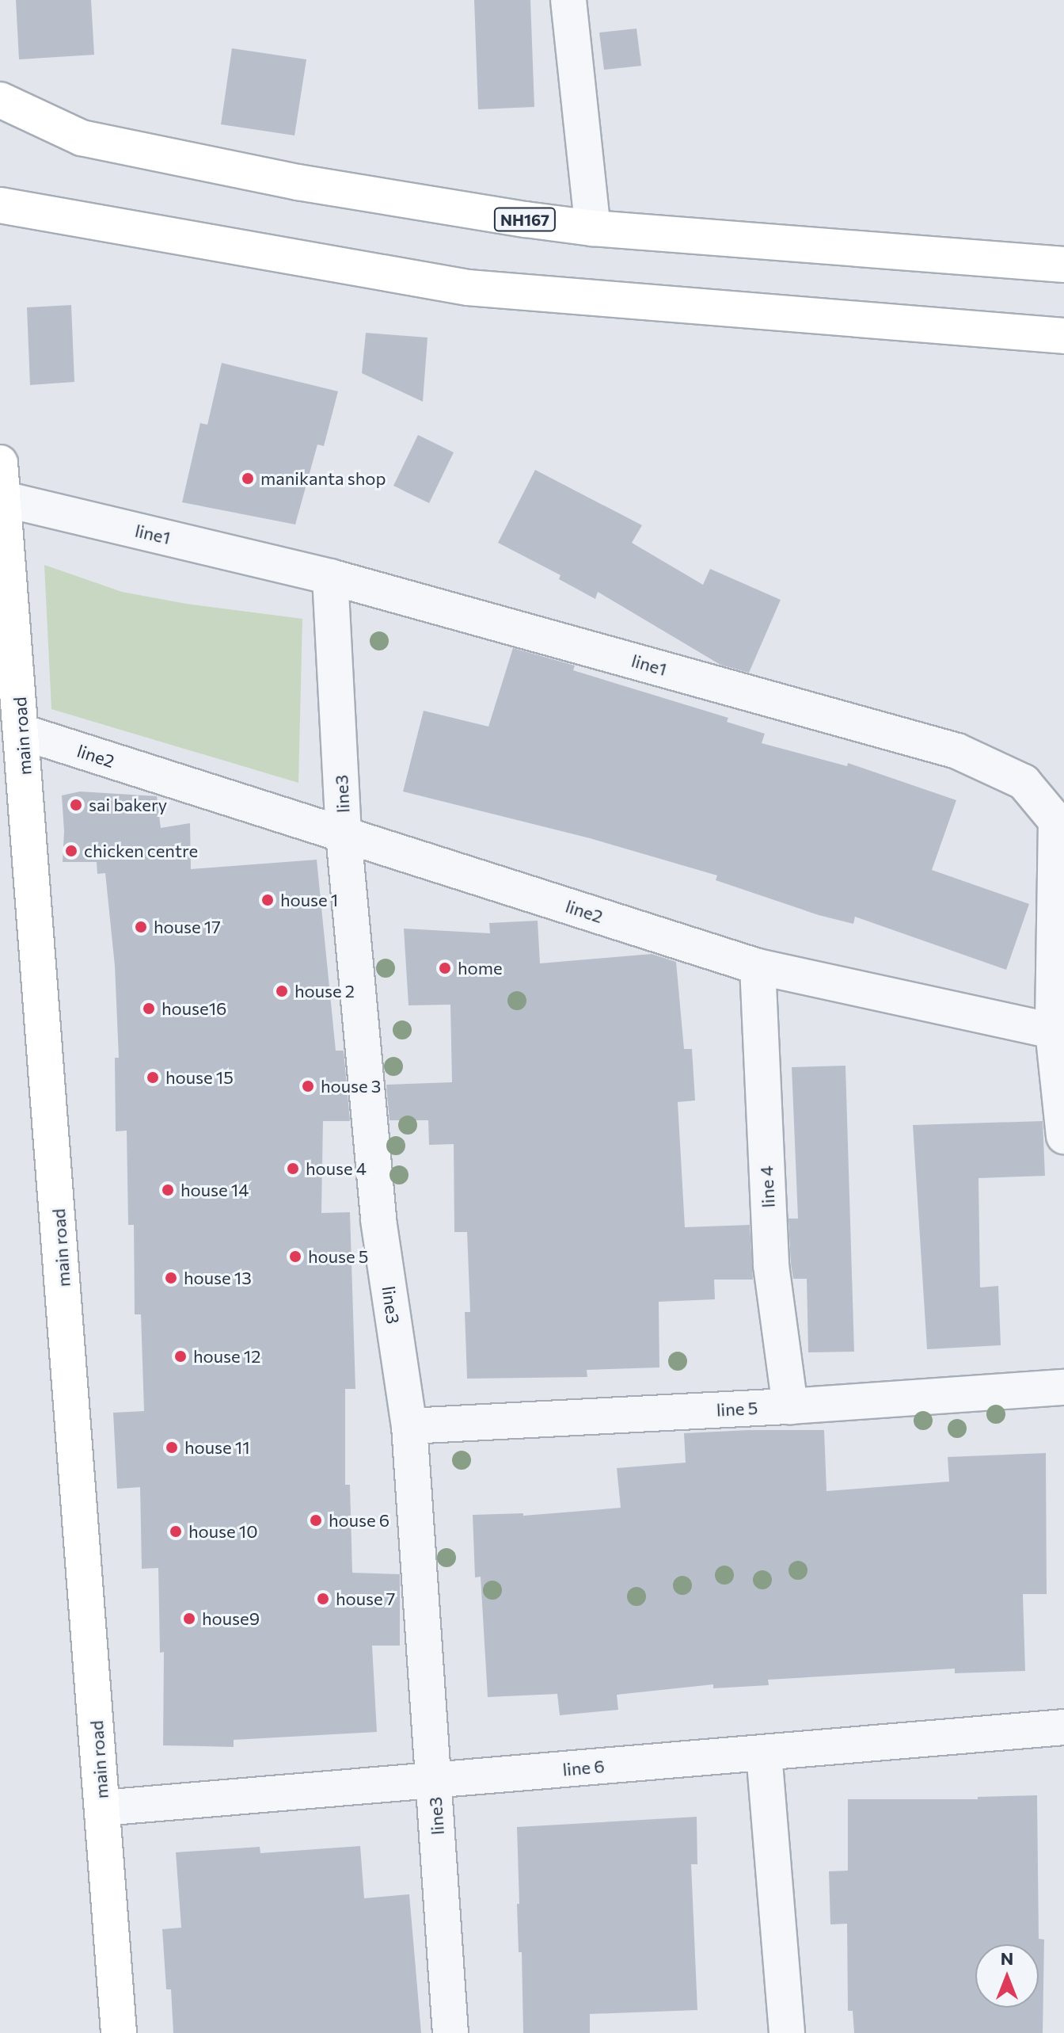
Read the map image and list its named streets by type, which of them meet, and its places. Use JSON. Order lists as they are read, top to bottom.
{
  "streets": {
    "main road": ["NH167", "main road"],
    "street": [
      "line1",
      "line2",
      "line3",
      "line 4",
      "line 5",
      "line 6"
    ]
  },
  "crossings": [
    ["line1", "main road"],
    ["line1", "line2"],
    ["line1", "line3"],
    ["main road", "line2"],
    ["main road", "line 6"],
    ["line2", "line3"],
    ["line2", "line 4"],
    ["line3", "line 5"],
    ["line3", "line 6"],
    ["line 4", "line 5"]
  ],
  "places": [
    "manikanta shop",
    "sai bakery",
    "chicken centre",
    "house 1",
    "house 17",
    "home",
    "house 2",
    "house16",
    "house 15",
    "house 3",
    "house 4",
    "house 14",
    "house 5",
    "house 13",
    "house 12",
    "house 11",
    "house 6",
    "house 10",
    "house 7",
    "house9"
  ],
  "north": "top"
}
